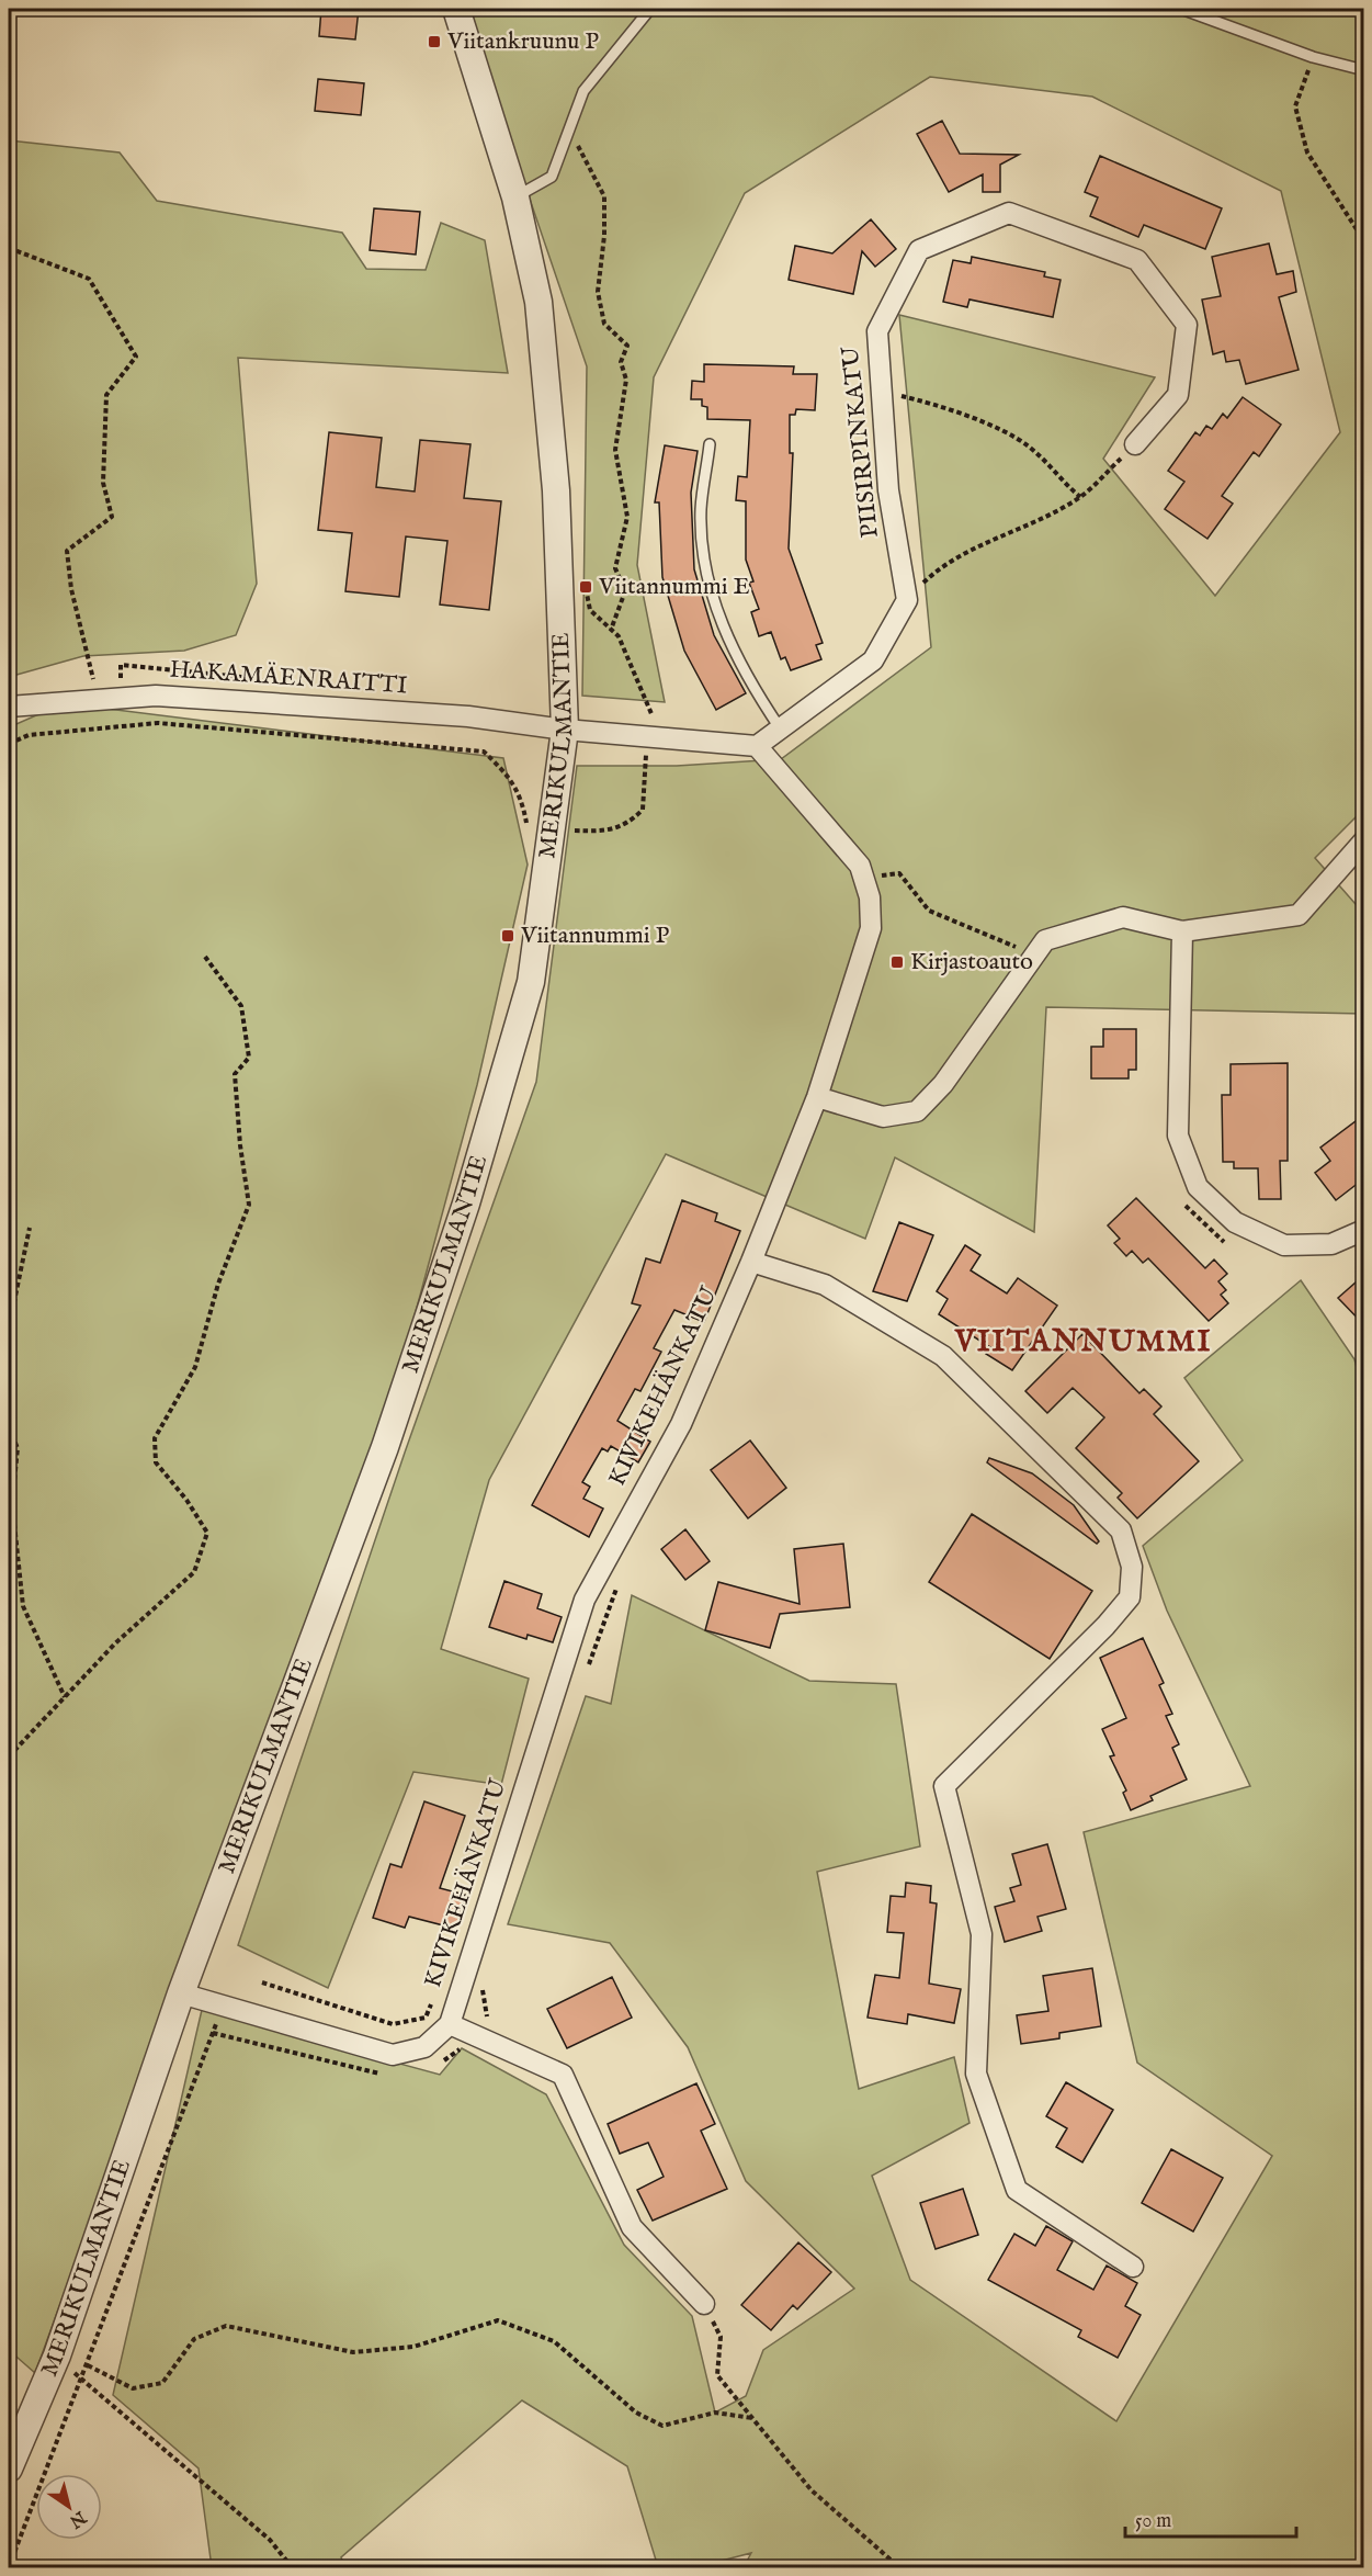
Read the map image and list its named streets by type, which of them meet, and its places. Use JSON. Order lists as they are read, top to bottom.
{
  "streets": {
    "street": [
      "PIISIRPINKATU",
      "HAKAMÄENRAITTI",
      "MERIKULMANTIE",
      "KIVIKEHÄNKATU"
    ]
  },
  "crossings": [
    ["HAKAMÄENRAITTI", "MERIKULMANTIE"],
    ["MERIKULMANTIE", "KIVIKEHÄNKATU"]
  ],
  "districts": ["VIITANNUMMI"],
  "places": {
    "transit": [
      "Viitankruunu P",
      "Viitannummi E",
      "Viitannummi P",
      "Kirjastoauto"
    ]
  },
  "scale_bar": "50 m",
  "north": "bottom right"
}
